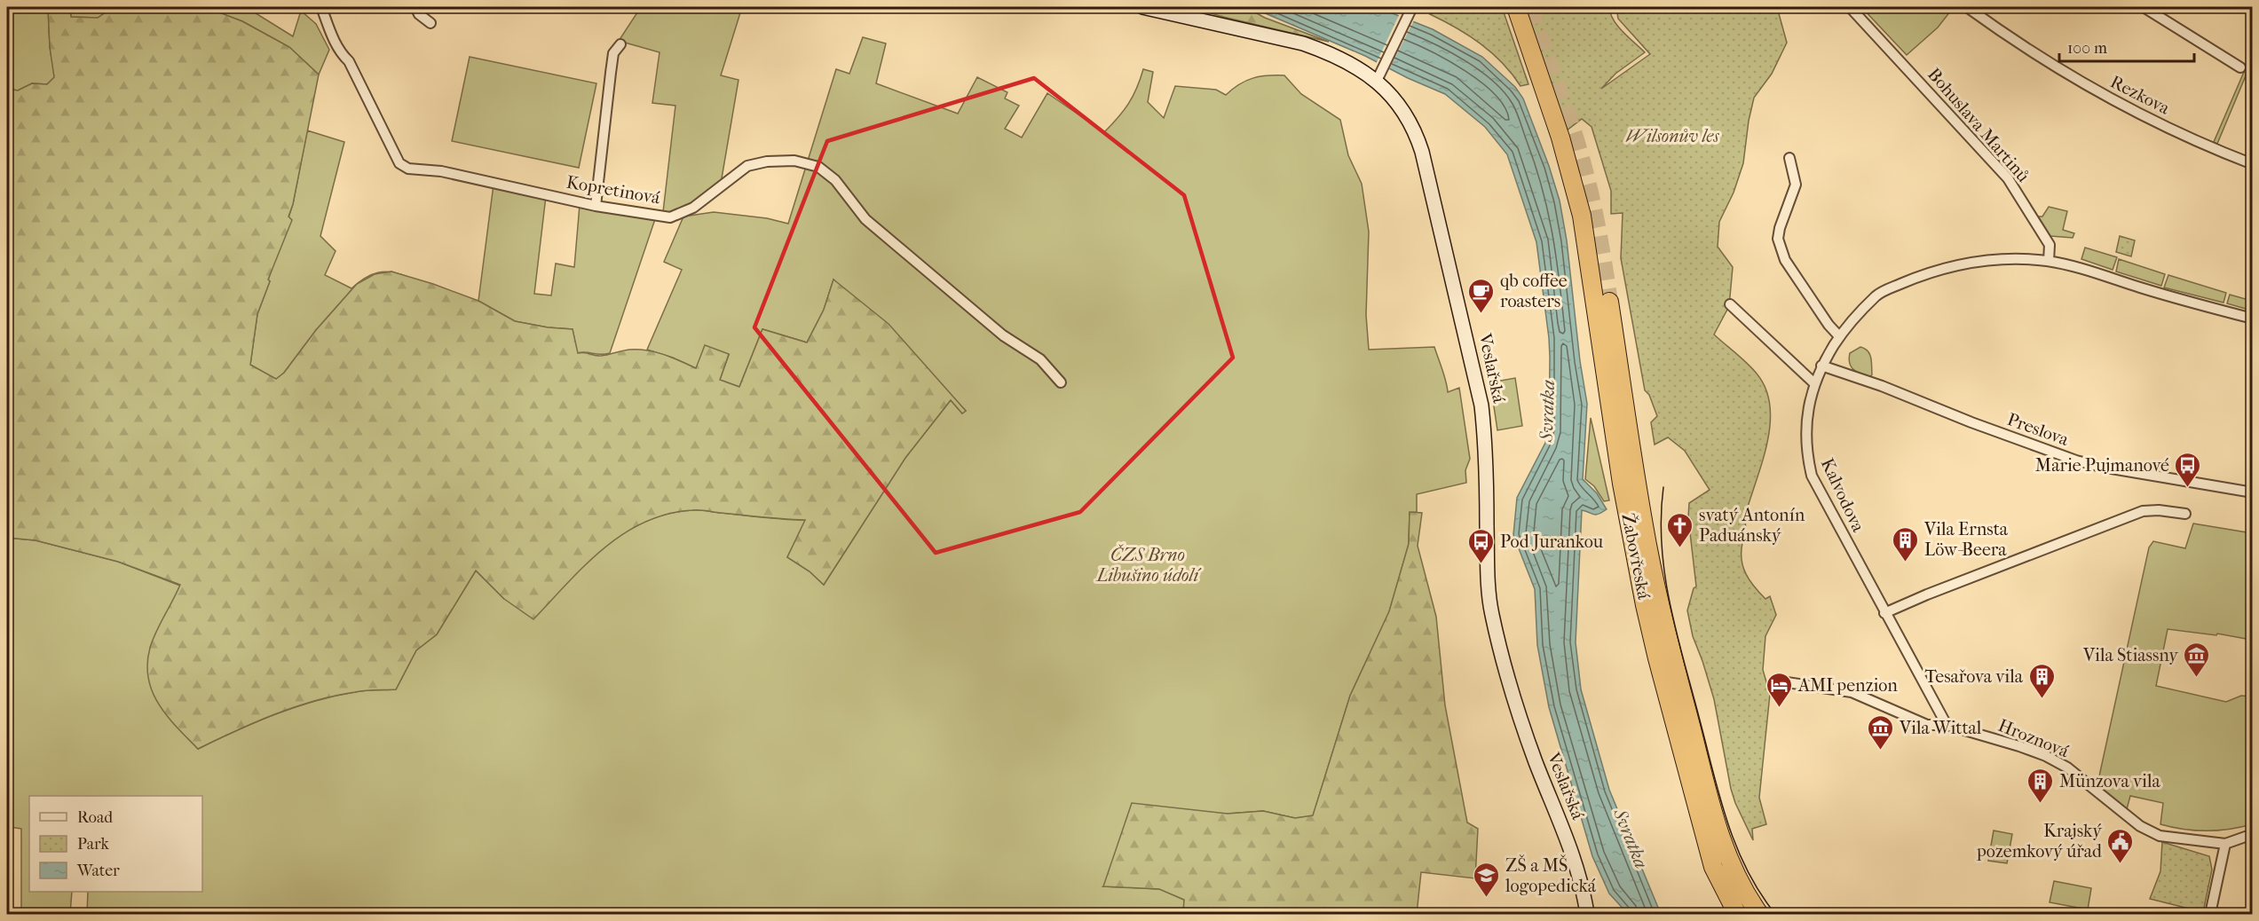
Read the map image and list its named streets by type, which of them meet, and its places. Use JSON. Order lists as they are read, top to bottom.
{
  "streets": {
    "highway": ["Žabovřeská"],
    "street": [
      "Rezkova",
      "Bohuslava Martinů",
      "Kopretinová",
      "Veslařská",
      "Preslova",
      "Kalvodova",
      "Hroznová"
    ]
  },
  "crossings": [
    ["Bohuslava Martinů", "Kalvodova"],
    ["Preslova", "Kalvodova"],
    ["Kalvodova", "Hroznová"]
  ],
  "water": ["Svratka"],
  "parks": ["Wilsonův les", "ČZS Brno Libušino údolí"],
  "places": {
    "cafe": ["qb coffee roasters"],
    "bus stop": ["Marie Pujmanové", "Pod Jurankou"],
    "church": ["svatý Antonín Paduánský"],
    "building": ["Vila Ernsta Löw-Beera", "Tesařova vila", "Münzova vila"],
    "museum": ["Vila Stiassny", "Vila Wittal"],
    "hotel": ["AMI penzion"],
    "public building": ["Krajský pozemkový úřad"],
    "school or university": ["ZŠ a MŠ logopedická"]
  },
  "legend": ["Road", "Park", "Water"],
  "scale_bar": "100 m"
}
